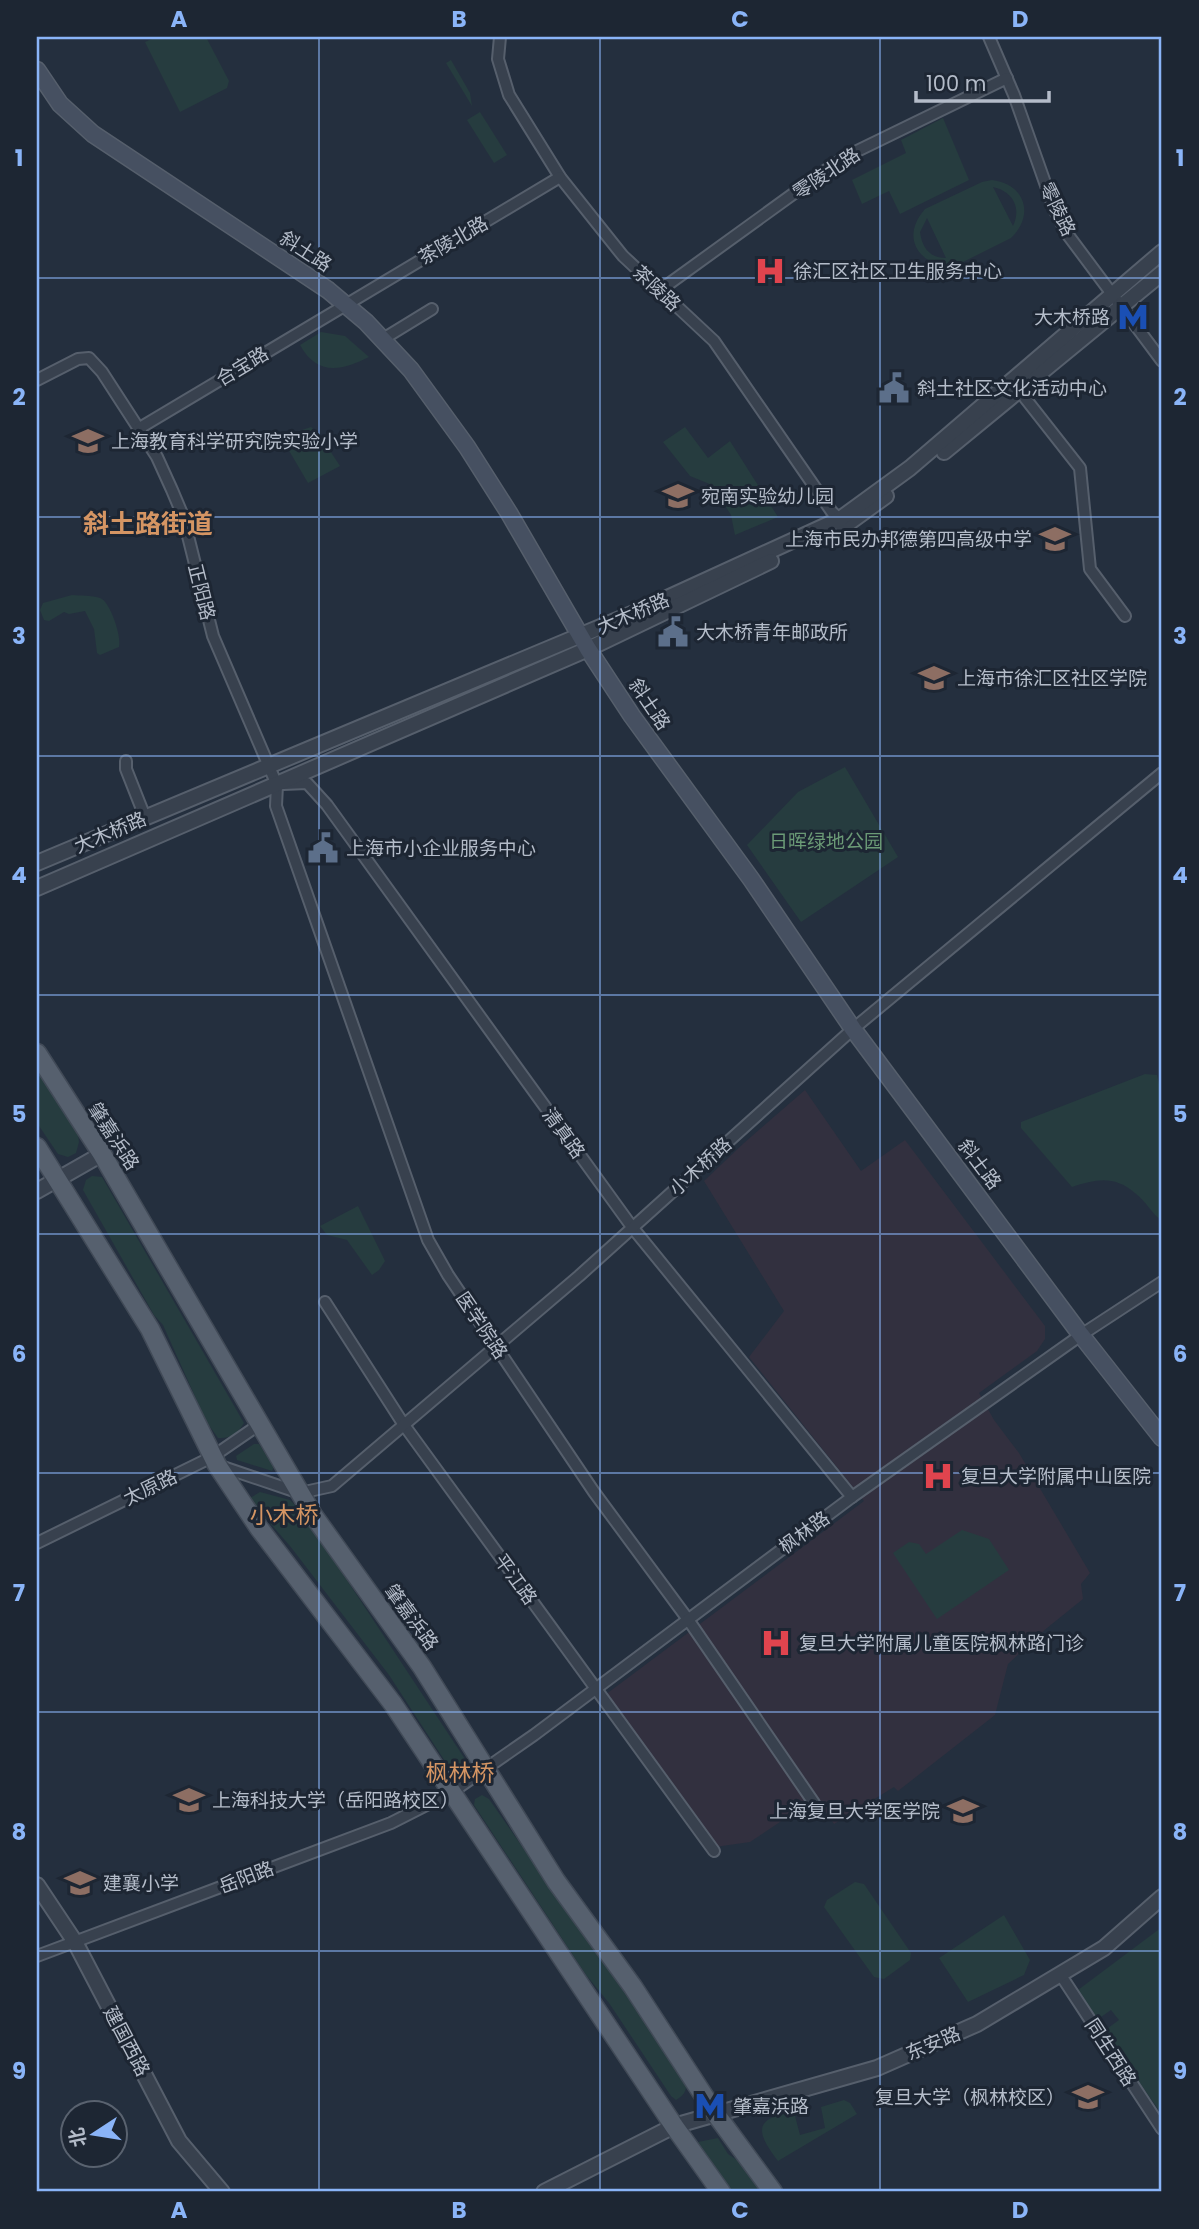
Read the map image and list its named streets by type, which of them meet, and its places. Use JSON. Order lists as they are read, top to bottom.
{
  "streets": {
    "main road": ["斜土路", "肇嘉浜路"],
    "street": [
      "零陵北路",
      "零陵路",
      "茶陵北路",
      "茶陵路",
      "合宝路",
      "正阳路",
      "大木桥路",
      "清真路",
      "小木桥路",
      "医学院路",
      "太原路",
      "枫林路",
      "平江路",
      "岳阳路",
      "建国西路",
      "东安路",
      "同生西路"
    ]
  },
  "crossings": [
    ["零陵北路", "零陵路"],
    ["零陵北路", "茶陵路"],
    ["零陵路", "大木桥路"],
    ["茶陵北路", "斜土路"],
    ["茶陵北路", "茶陵路"],
    ["茶陵北路", "合宝路"],
    ["斜土路", "合宝路"],
    ["斜土路", "大木桥路"],
    ["斜土路", "小木桥路"],
    ["斜土路", "枫林路"],
    ["茶陵路", "大木桥路"],
    ["合宝路", "正阳路"],
    ["正阳路", "大木桥路"],
    ["正阳路", "清真路"],
    ["正阳路", "医学院路"],
    ["大木桥路", "清真路"],
    ["大木桥路", "医学院路"],
    ["清真路", "小木桥路"],
    ["清真路", "医学院路"],
    ["清真路", "枫林路"],
    ["肇嘉浜路", "小木桥路"],
    ["肇嘉浜路", "太原路"],
    ["肇嘉浜路", "枫林路"],
    ["肇嘉浜路", "东安路"],
    ["小木桥路", "医学院路"],
    ["小木桥路", "平江路"],
    ["医学院路", "枫林路"],
    ["枫林路", "平江路"],
    ["枫林路", "岳阳路"],
    ["岳阳路", "建国西路"],
    ["东安路", "同生西路"]
  ],
  "districts": ["斜土路街道", "小木桥", "枫林桥"],
  "parks": ["日晖绿地公园"],
  "places": {
    "hospital": ["徐汇区社区卫生服务中心", "复旦大学附属中山医院", "复旦大学附属儿童医院枫林路门诊"],
    "metro station": ["大木桥路", "肇嘉浜路"],
    "public building": ["斜土社区文化活动中心", "大木桥青年邮政所", "上海市小企业服务中心"],
    "school or university": [
      "上海教育科学研究院实验小学",
      "宛南实验幼儿园",
      "上海市民办邦德第四高级中学",
      "上海市徐汇区社区学院",
      "上海科技大学（岳阳路校区）",
      "上海复旦大学医学院",
      "建襄小学",
      "复旦大学（枫林校区）"
    ]
  },
  "scale_bar": "100 m",
  "north": "left",
  "grid": {
    "columns": [
      "A",
      "B",
      "C",
      "D"
    ],
    "rows": [
      "1",
      "2",
      "3",
      "4",
      "5",
      "6",
      "7",
      "8",
      "9"
    ]
  }
}
